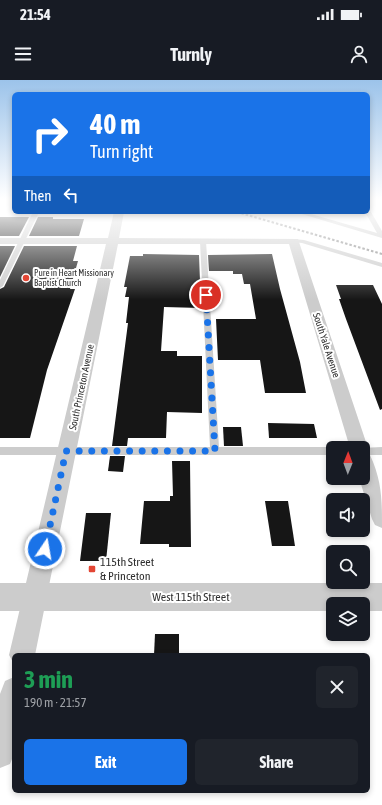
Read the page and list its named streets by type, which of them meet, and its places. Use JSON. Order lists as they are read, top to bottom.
{
  "streets": {
    "street": ["South Yale Avenue", "South Princeton Avenue", "West 115th Street"]
  },
  "crossings": [
    ["South Princeton Avenue", "West 115th Street"]
  ],
  "places": {
    "other": ["Pure in Heart Missionary Baptist Church"],
    "transit": ["115th Street & Princeton"]
  },
  "north": "top",
  "page": {
    "status": "21:54",
    "header": "Turnly",
    "turn": ["40 m", "Turn right"],
    "then": "Then",
    "heading": ["3 min", "190 m · 21:57"],
    "buttons": ["Exit", "Share"]
  }
}
